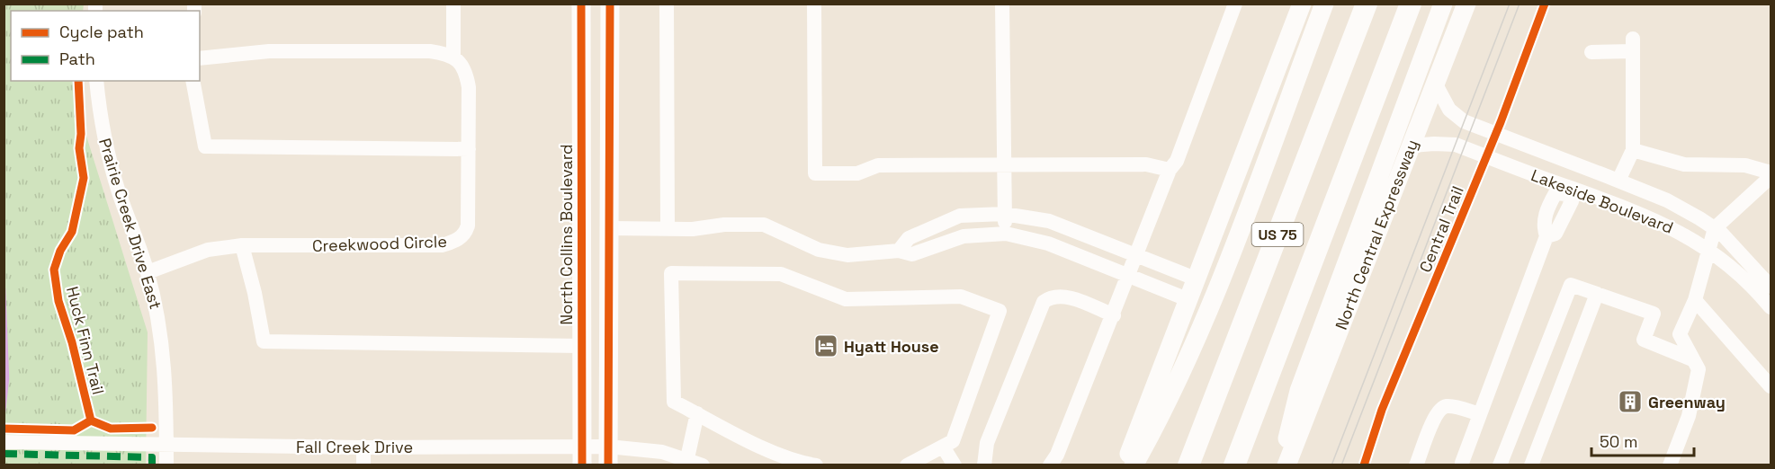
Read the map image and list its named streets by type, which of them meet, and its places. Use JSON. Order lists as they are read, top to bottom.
{
  "streets": {
    "highway": ["US 75"],
    "main road": ["North Collins Boulevard", "North Central Expressway"],
    "street": [
      "Lakeside Boulevard",
      "Prairie Creek Drive East",
      "Creekwood Circle",
      "Fall Creek Drive"
    ],
    "cycle path": ["Central Trail", "Huck Finn Trail"]
  },
  "crossings": [
    ["Lakeside Boulevard", "North Central Expressway"],
    ["Prairie Creek Drive East", "Creekwood Circle"],
    ["Prairie Creek Drive East", "Fall Creek Drive"],
    ["North Collins Boulevard", "Fall Creek Drive"]
  ],
  "places": {
    "hotel": ["Hyatt House"],
    "building": ["Greenway"]
  },
  "legend": ["Cycle path", "Path"],
  "scale_bar": "50 m"
}
